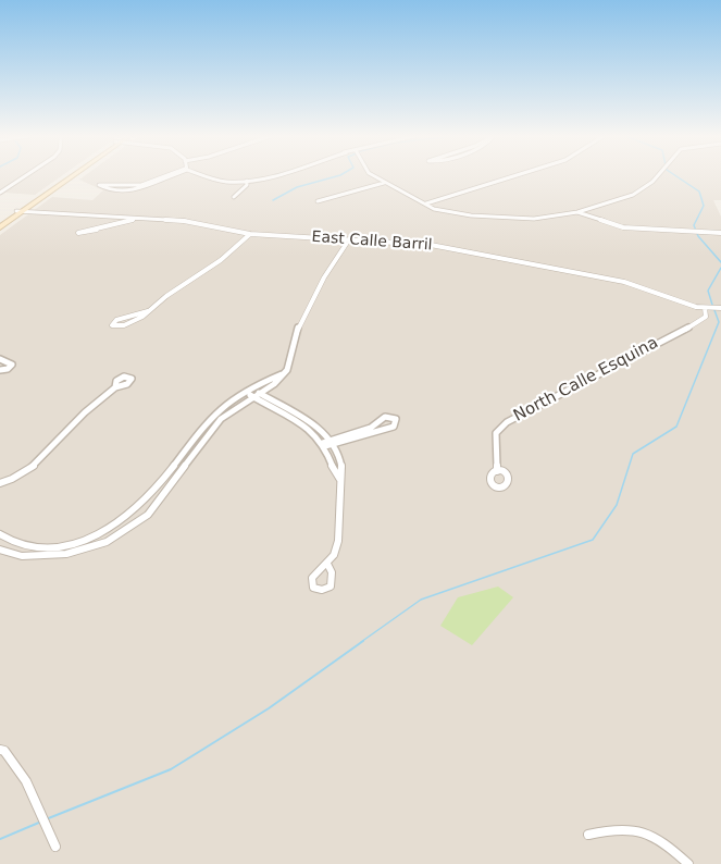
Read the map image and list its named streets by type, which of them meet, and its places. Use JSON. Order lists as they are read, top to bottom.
{
  "streets": {
    "street": ["East Calle Barril", "North Calle Esquina"]
  },
  "crossings": [
    ["East Calle Barril", "North Calle Esquina"]
  ]
}
